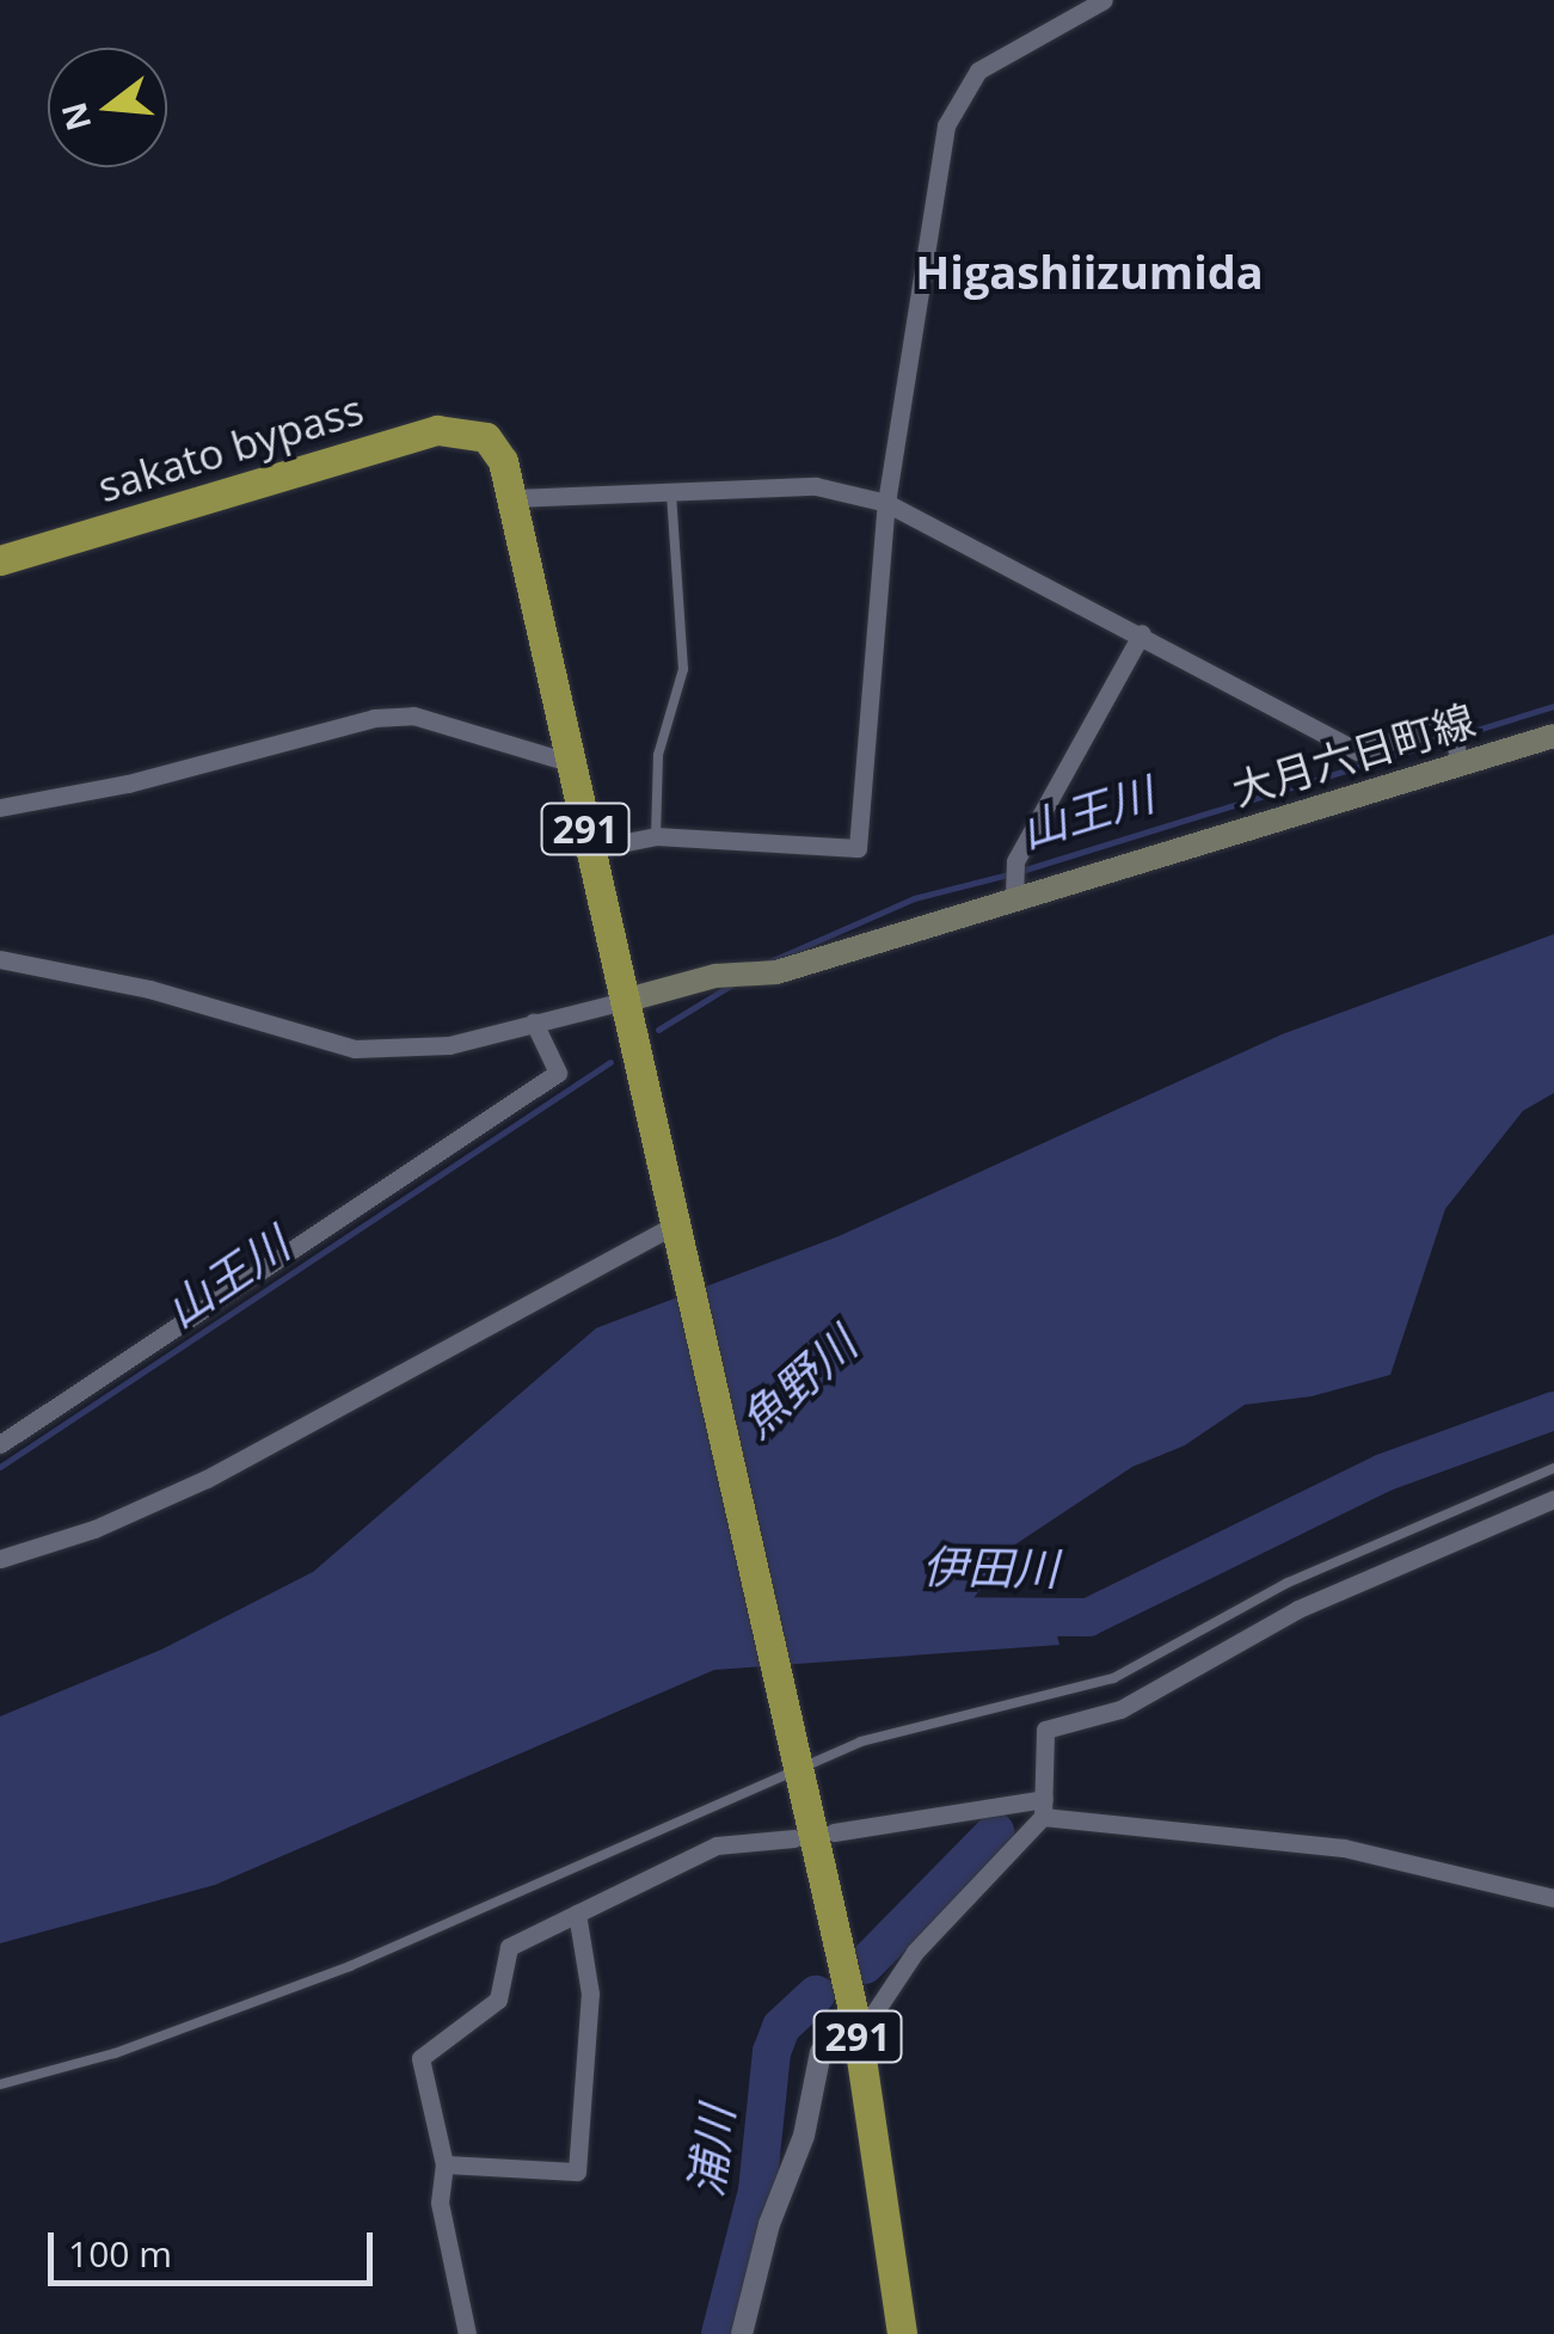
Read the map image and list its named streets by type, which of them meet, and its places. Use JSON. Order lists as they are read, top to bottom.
{
  "streets": {
    "highway": ["sakato bypass", "291"],
    "main road": ["大月六日町線"]
  },
  "crossings": [
    ["sakato bypass", "291"],
    ["大月六日町線", "291"]
  ],
  "districts": ["Higashiizumida"],
  "water": [
    "山王川",
    "魚野川",
    "伊田川",
    "浦川"
  ],
  "scale_bar": "100 m",
  "north": "left"
}
